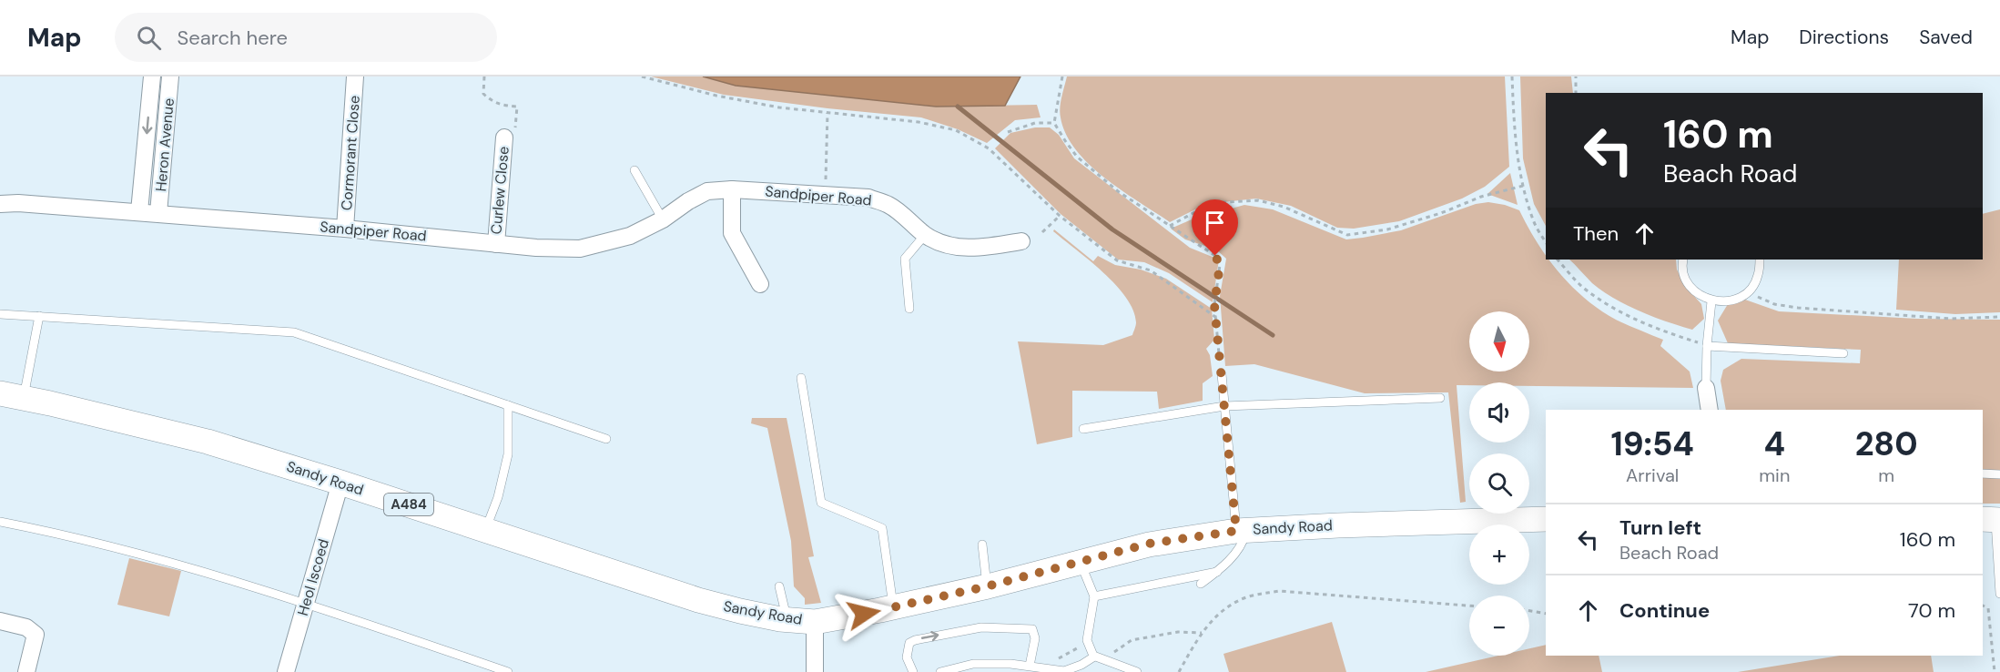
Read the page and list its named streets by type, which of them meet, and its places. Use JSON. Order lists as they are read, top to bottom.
{
  "streets": {
    "main road": ["Sandy Road", "A484"],
    "street": [
      "Heron Avenue",
      "Cormorant Close",
      "Curlew Close",
      "Sandpiper Road",
      "Heol Iscoed"
    ]
  },
  "crossings": [
    ["Heron Avenue", "Sandpiper Road"],
    ["Cormorant Close", "Sandpiper Road"],
    ["Curlew Close", "Sandpiper Road"],
    ["Sandy Road", "Heol Iscoed"]
  ],
  "north": "bottom",
  "page": {
    "header": "Map",
    "search": "Search here",
    "nav": ["Map", "Directions", "Saved"],
    "turn": ["160 m", "Beach Road"],
    "then": "Then",
    "map_buttons": ["+", "−"],
    "eta": [
      "19:54",
      "Arrival",
      "4",
      "min",
      "280",
      "m"
    ],
    "list": [
      {
        "name": "Turn left",
        "note": "Beach Road",
        "value": "160 m"
      },
      {
        "name": "Continue",
        "value": "70 m"
      }
    ]
  }
}
